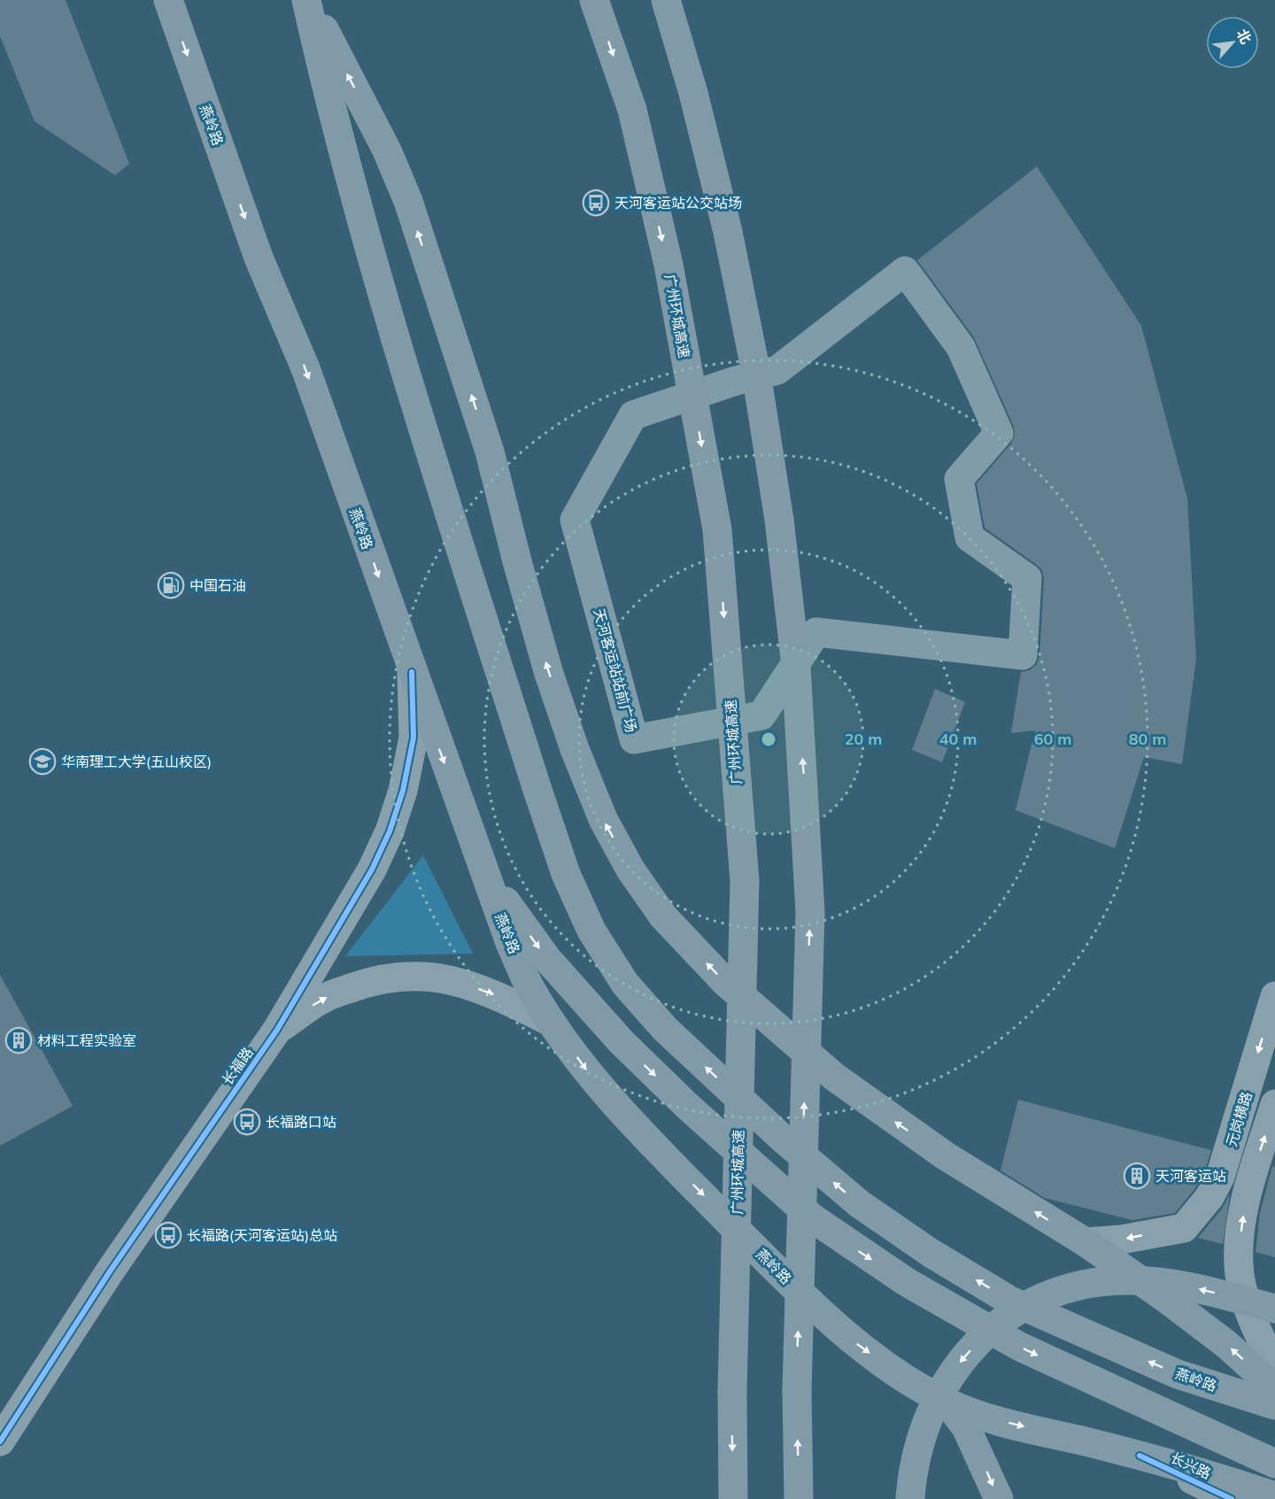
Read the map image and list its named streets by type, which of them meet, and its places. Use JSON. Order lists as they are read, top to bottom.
{
  "streets": {
    "highway": ["燕岭路", "广州环城高速"],
    "street": [
      "天河客运站站前广场",
      "长福路",
      "元岗横路",
      "长兴路"
    ]
  },
  "crossings": [
    ["燕岭路", "长福路"],
    ["燕岭路", "长兴路"]
  ],
  "places": {
    "bus stop": ["天河客运站公交站场", "长福路口站", "长福路(天河客运站)总站"],
    "fuel station": ["中国石油"],
    "school or university": ["华南理工大学(五山校区)"],
    "building": ["材料工程实验室", "天河客运站"]
  },
  "north": "top right",
  "rings": [
    "20 m",
    "40 m",
    "60 m",
    "80 m"
  ]
}
